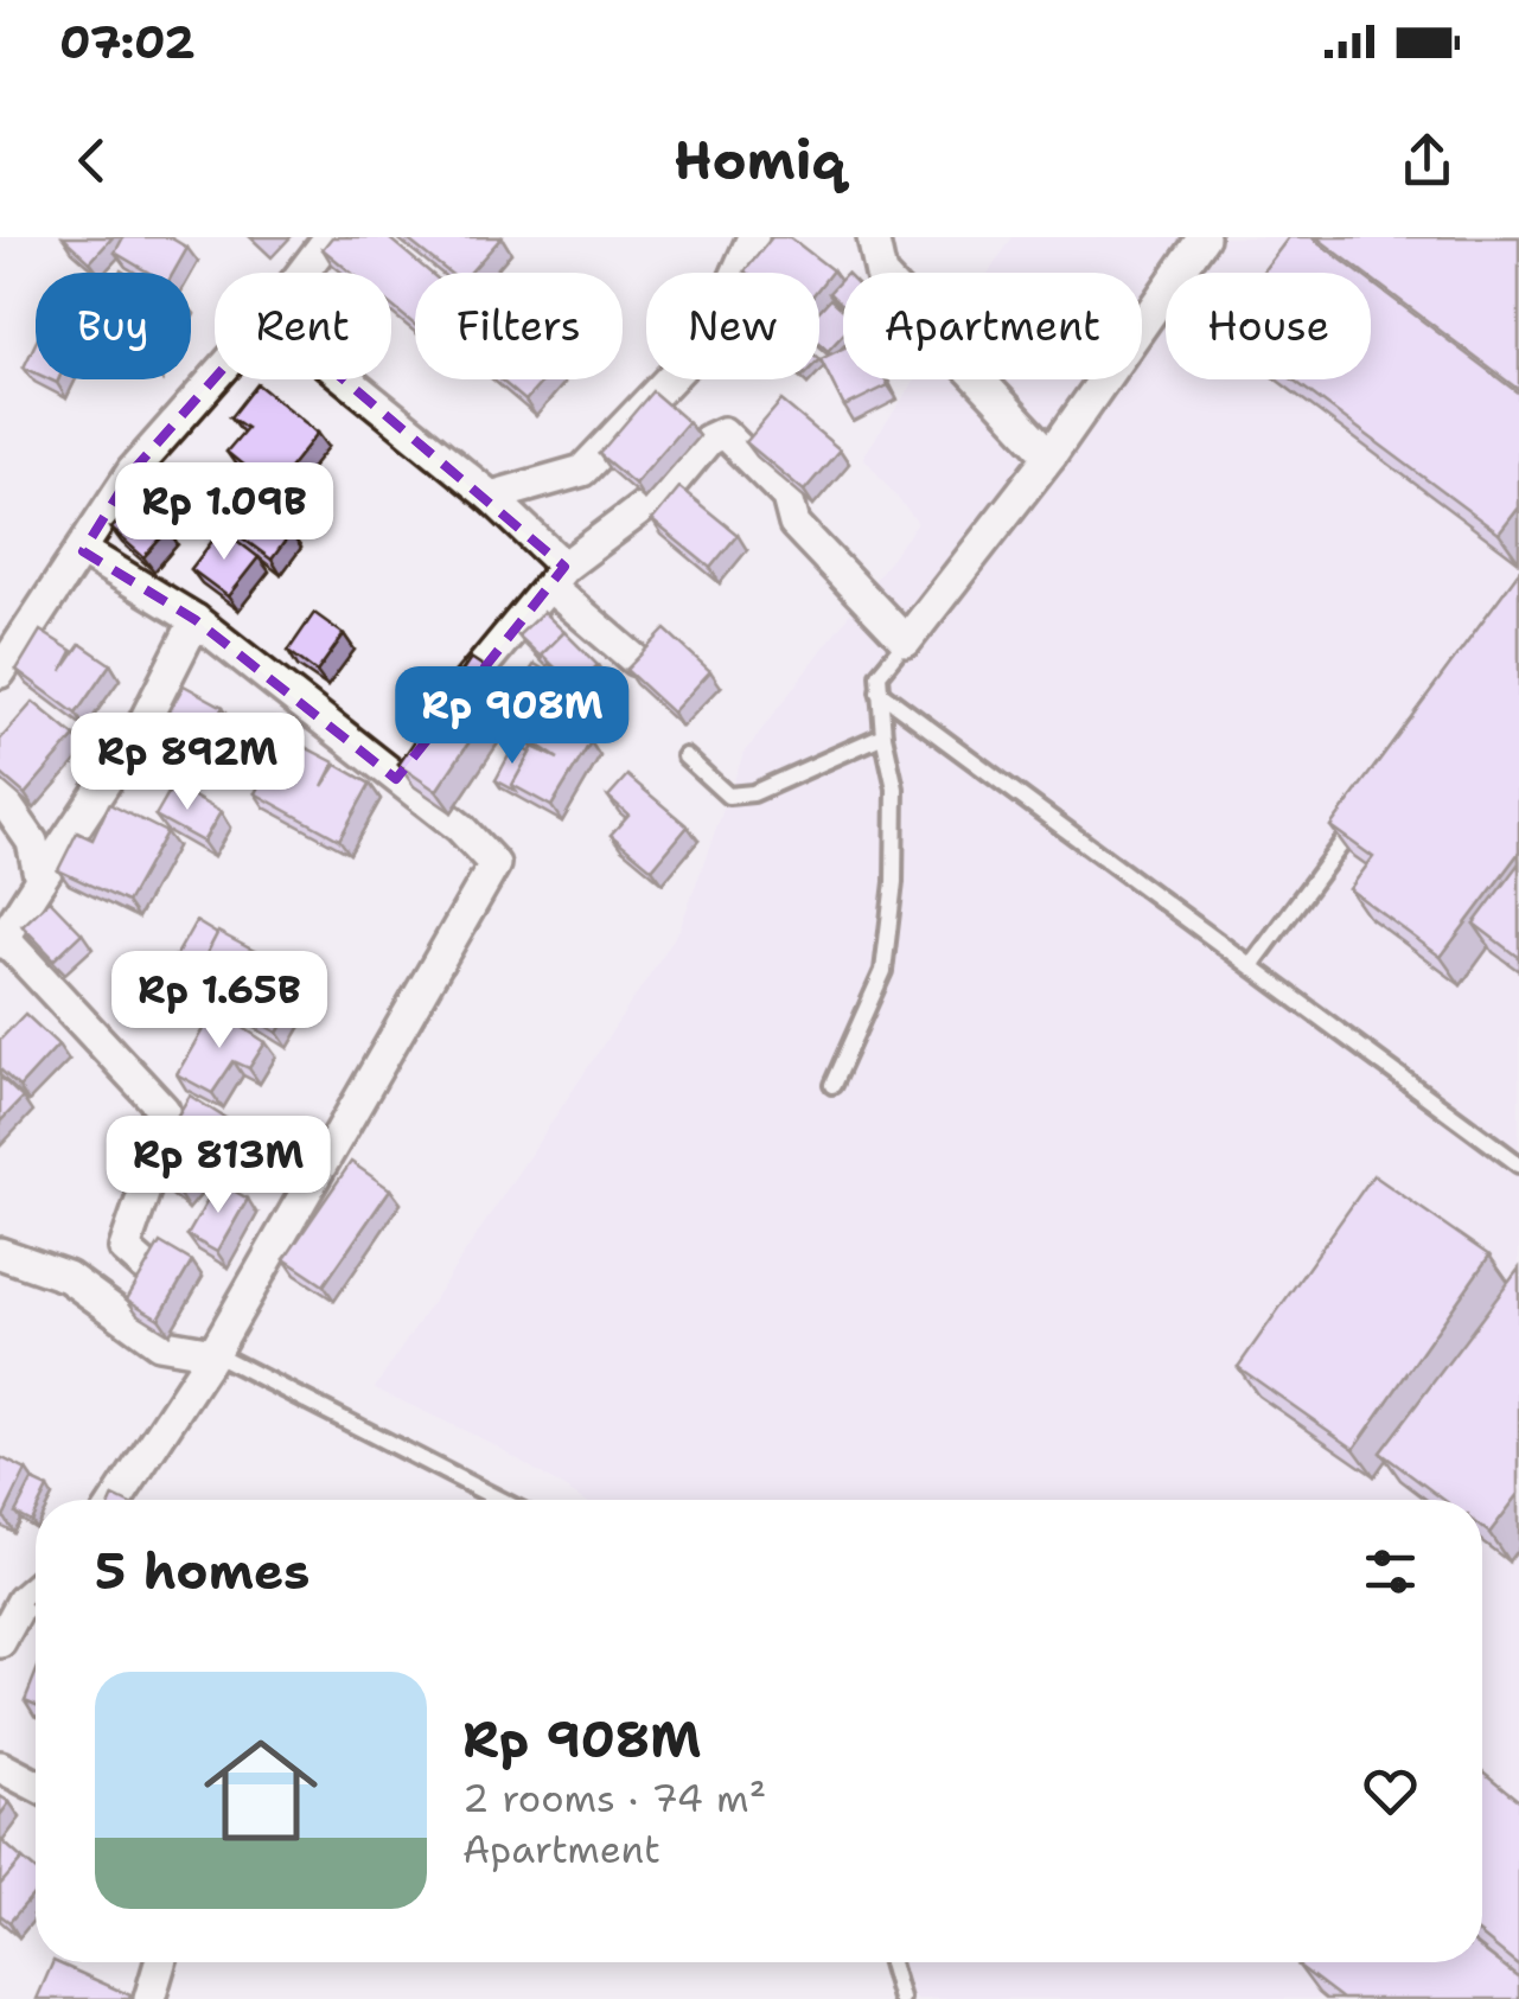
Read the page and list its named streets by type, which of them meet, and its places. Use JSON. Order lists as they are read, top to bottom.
{
  "page": {
    "status": "07:02",
    "header": "Homiq",
    "chip": [
      "Buy",
      "Rent",
      "Filters",
      "New",
      "Apartment",
      "House"
    ],
    "price": [
      "Rp 1.09B",
      "Rp 908M",
      "Rp 892M",
      "Rp 1.65B",
      "Rp 813M"
    ],
    "heading": "5 homes",
    "list": [
      {
        "name": "Rp 908M",
        "note": "2 rooms · 74 m² · Apartment"
      }
    ]
  }
}
